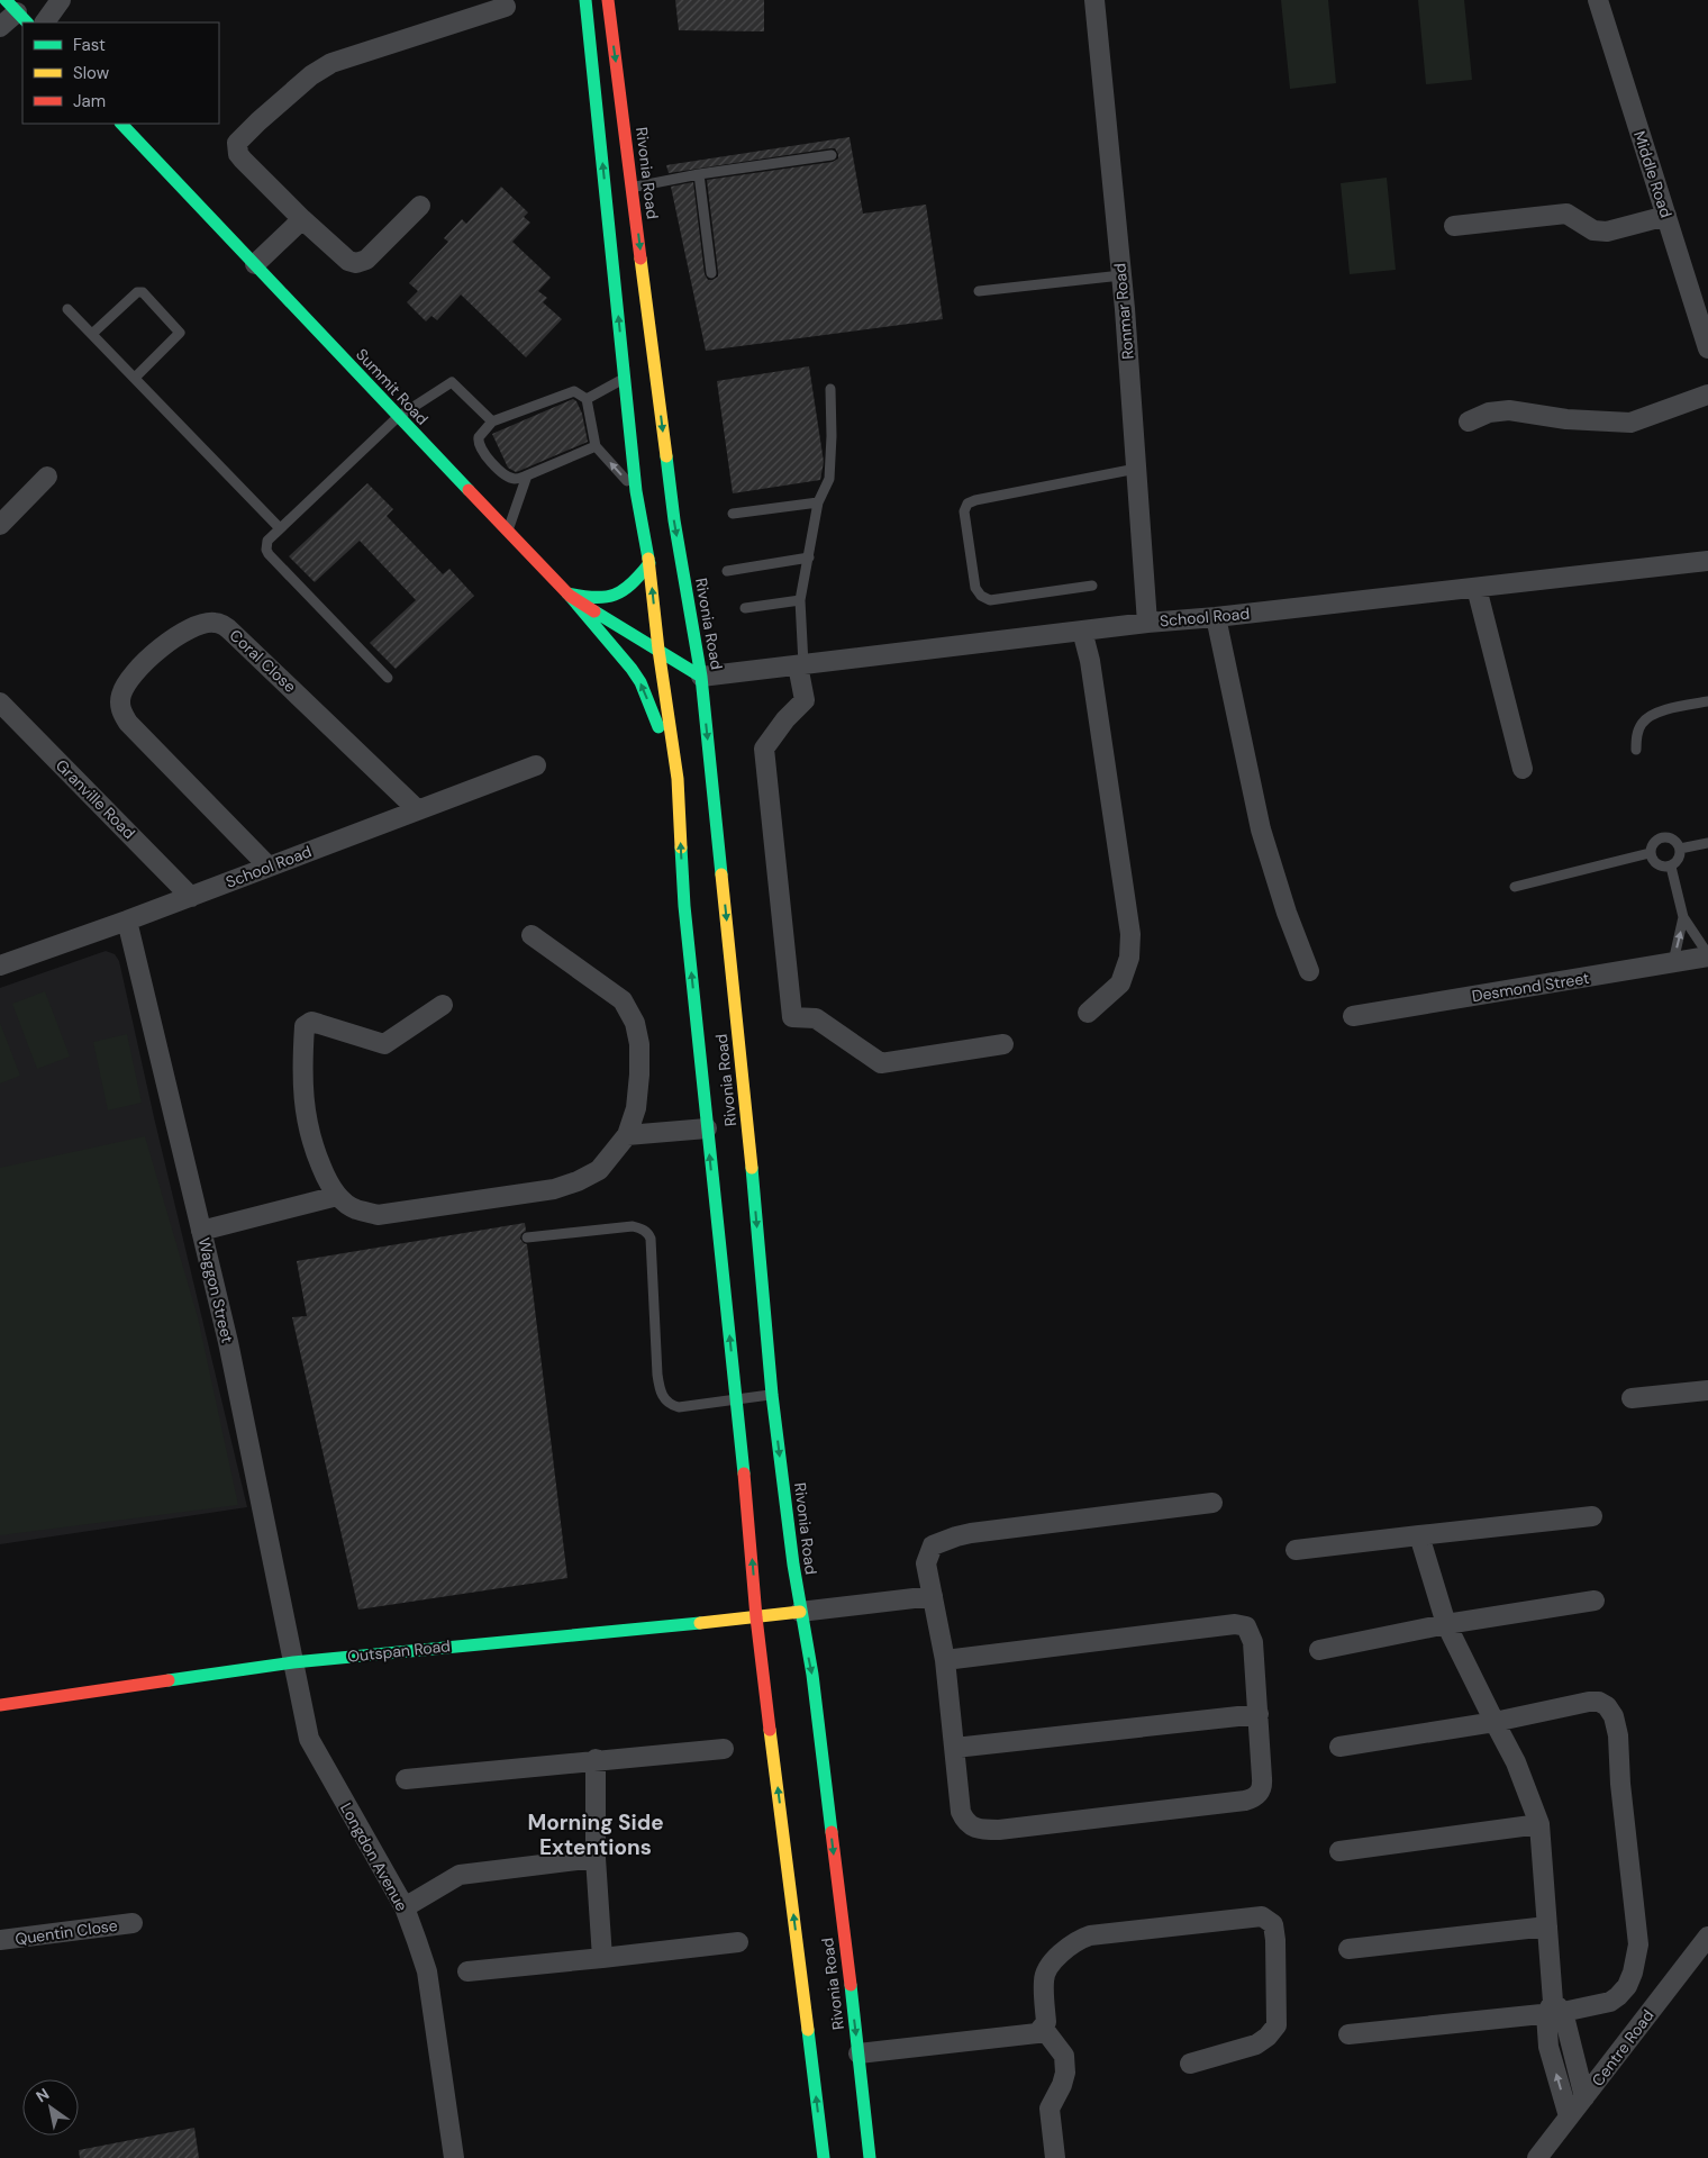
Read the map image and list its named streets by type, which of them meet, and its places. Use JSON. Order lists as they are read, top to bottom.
{
  "streets": {
    "main road": ["Rivonia Road", "Summit Road", "Outspan Road"],
    "street": [
      "Middle Road",
      "Ronmar Road",
      "School Road",
      "Coral Close",
      "Granville Road",
      "Desmond Street",
      "Waggon Street",
      "Longdon Avenue",
      "Quentin Close",
      "Centre Road"
    ]
  },
  "crossings": [
    ["Rivonia Road", "Summit Road"],
    ["Rivonia Road", "School Road"],
    ["Rivonia Road", "Outspan Road"],
    ["Ronmar Road", "School Road"],
    ["Summit Road", "School Road"],
    ["School Road", "Coral Close"],
    ["School Road", "Granville Road"],
    ["School Road", "Waggon Street"],
    ["Waggon Street", "Outspan Road"],
    ["Waggon Street", "Longdon Avenue"],
    ["Outspan Road", "Longdon Avenue"]
  ],
  "districts": ["Morning Side Extentions"],
  "legend": ["Fast", "Slow", "Jam"],
  "north": "top left"
}
